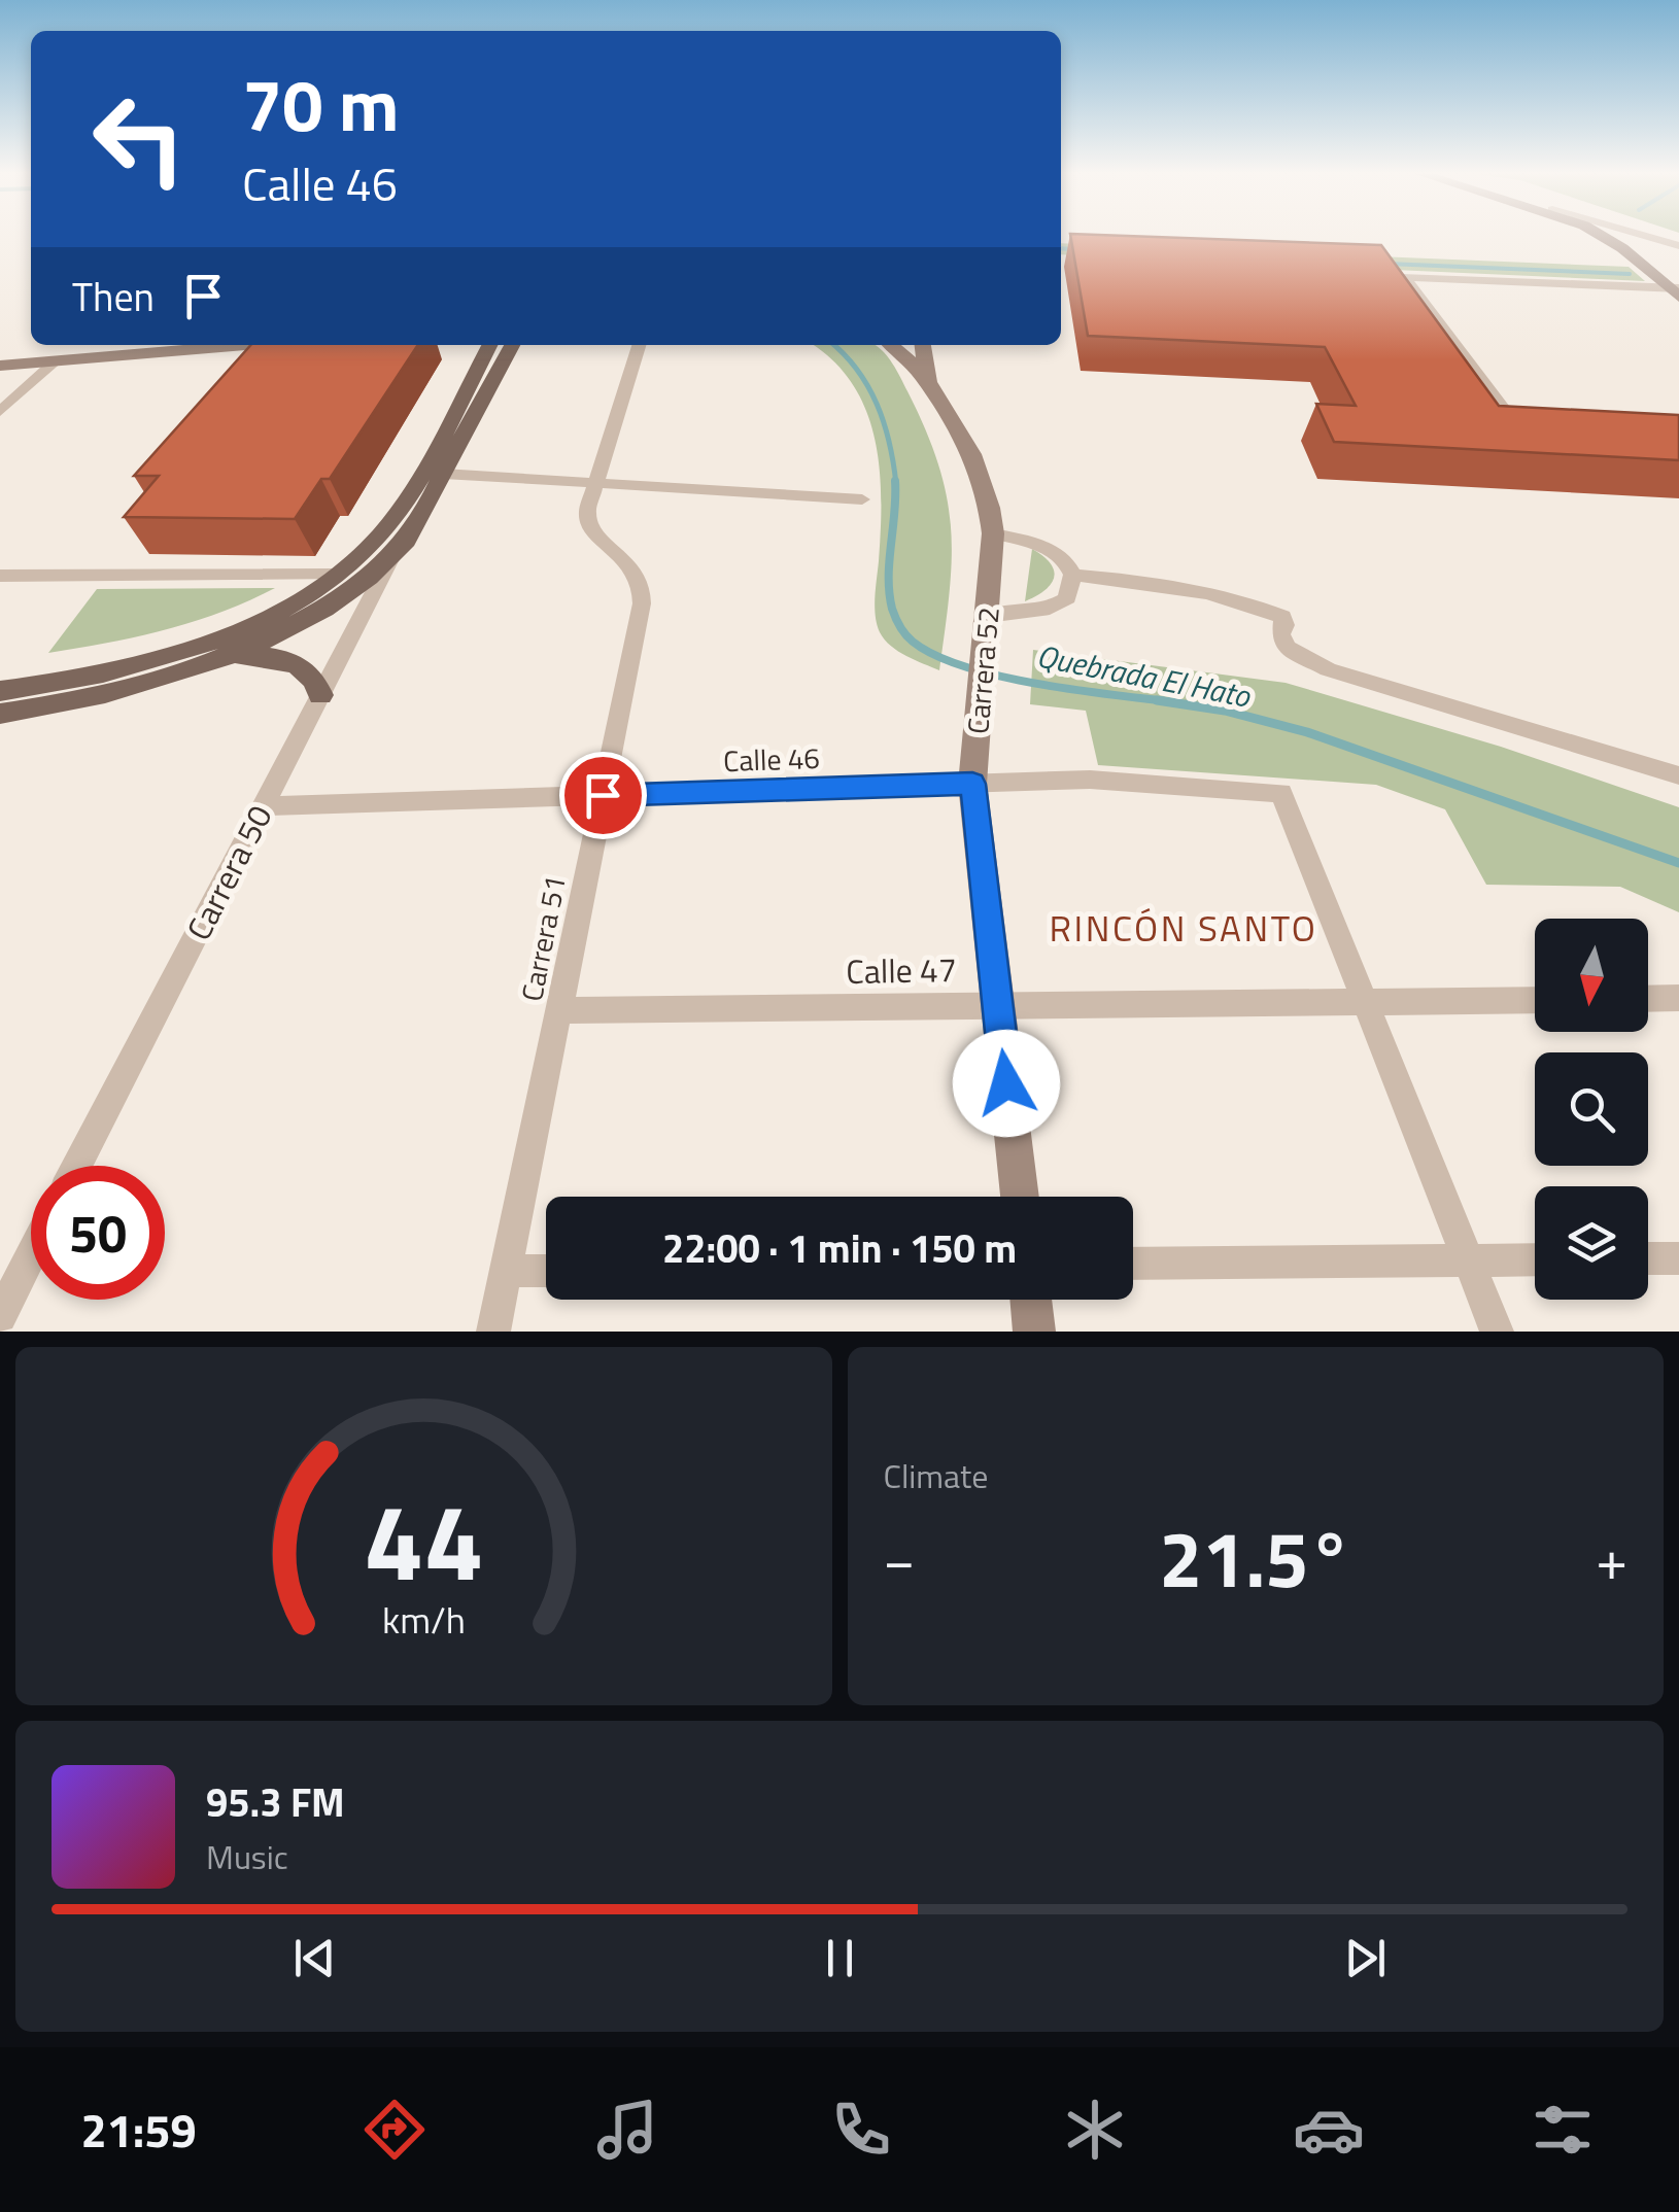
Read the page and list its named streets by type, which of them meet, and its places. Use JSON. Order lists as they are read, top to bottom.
{
  "streets": {
    "main road": ["Carrera 52"],
    "street": [
      "Calle 46",
      "Carrera 50",
      "Carrera 51",
      "Calle 47"
    ]
  },
  "crossings": [
    ["Carrera 52", "Calle 46"],
    ["Carrera 52", "Calle 47"],
    ["Calle 46", "Carrera 50"],
    ["Calle 46", "Carrera 51"],
    ["Calle 46", "Calle 47"],
    ["Carrera 51", "Calle 47"]
  ],
  "districts": ["RINCÓN SANTO"],
  "water": ["Quebrada El Hato"],
  "north": "bottom",
  "page": {
    "turn": ["70 m", "Calle 46"],
    "then": "Then",
    "limit": "50",
    "trip": "22:00 · 1 min · 150 m",
    "tile": "Climate",
    "heat": ["−", "21.5°", "+"],
    "song": ["95.3 FM", "Music"],
    "tabs": "21:59",
    "gauge": ["44", "km/h"]
  }
}
